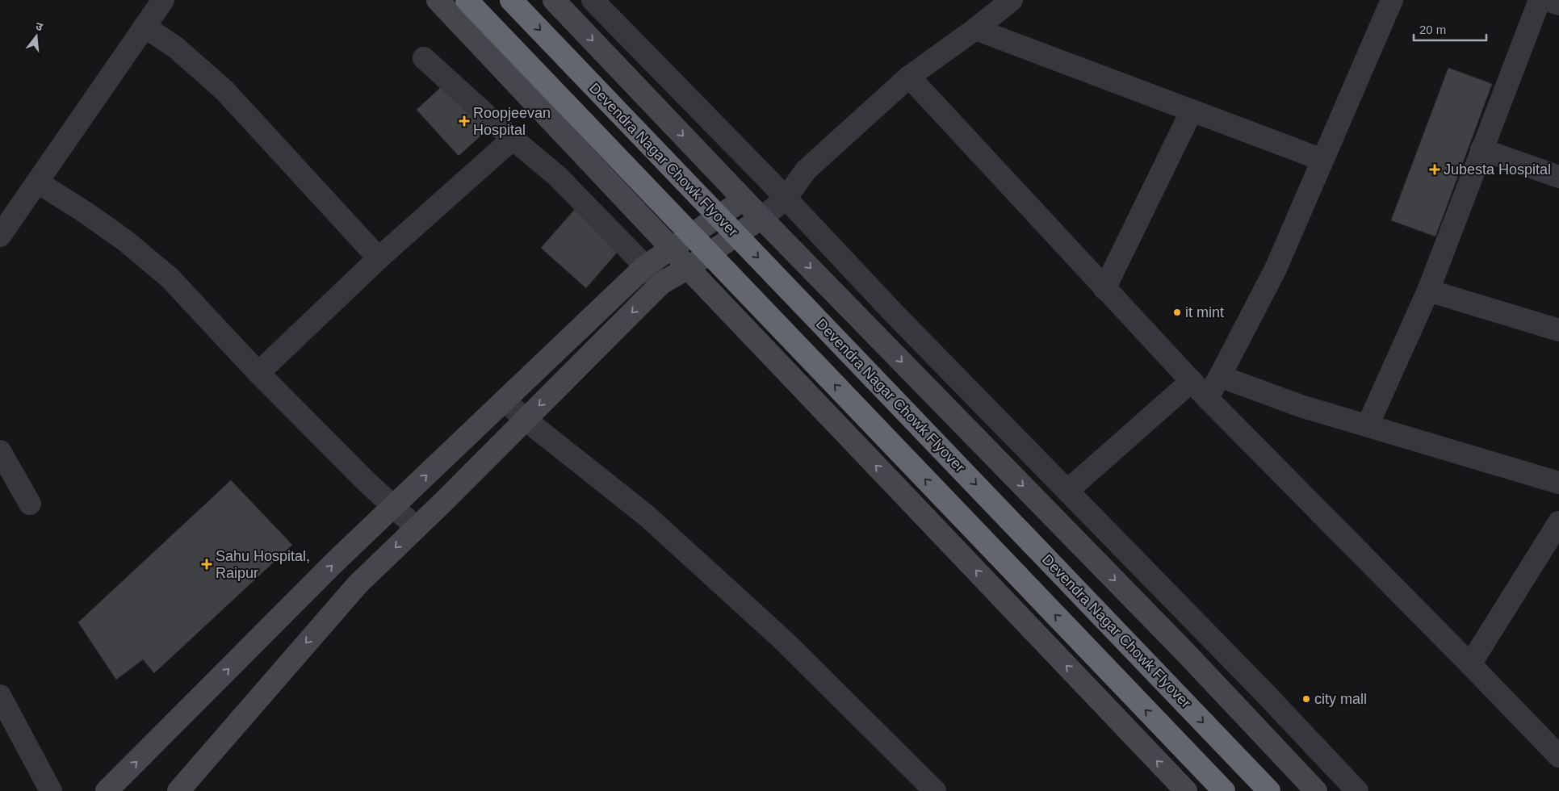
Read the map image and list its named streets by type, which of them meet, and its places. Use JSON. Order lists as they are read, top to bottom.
{
  "streets": {
    "highway": ["Devendra Nagar Chowk Flyover"]
  },
  "places": {
    "health": ["Roopjeevan Hospital", "Jubesta Hospital", "Sahu Hospital, Raipur"],
    "other": ["it mint", "city mall"]
  },
  "scale_bar": "20 m",
  "north": "top"
}
